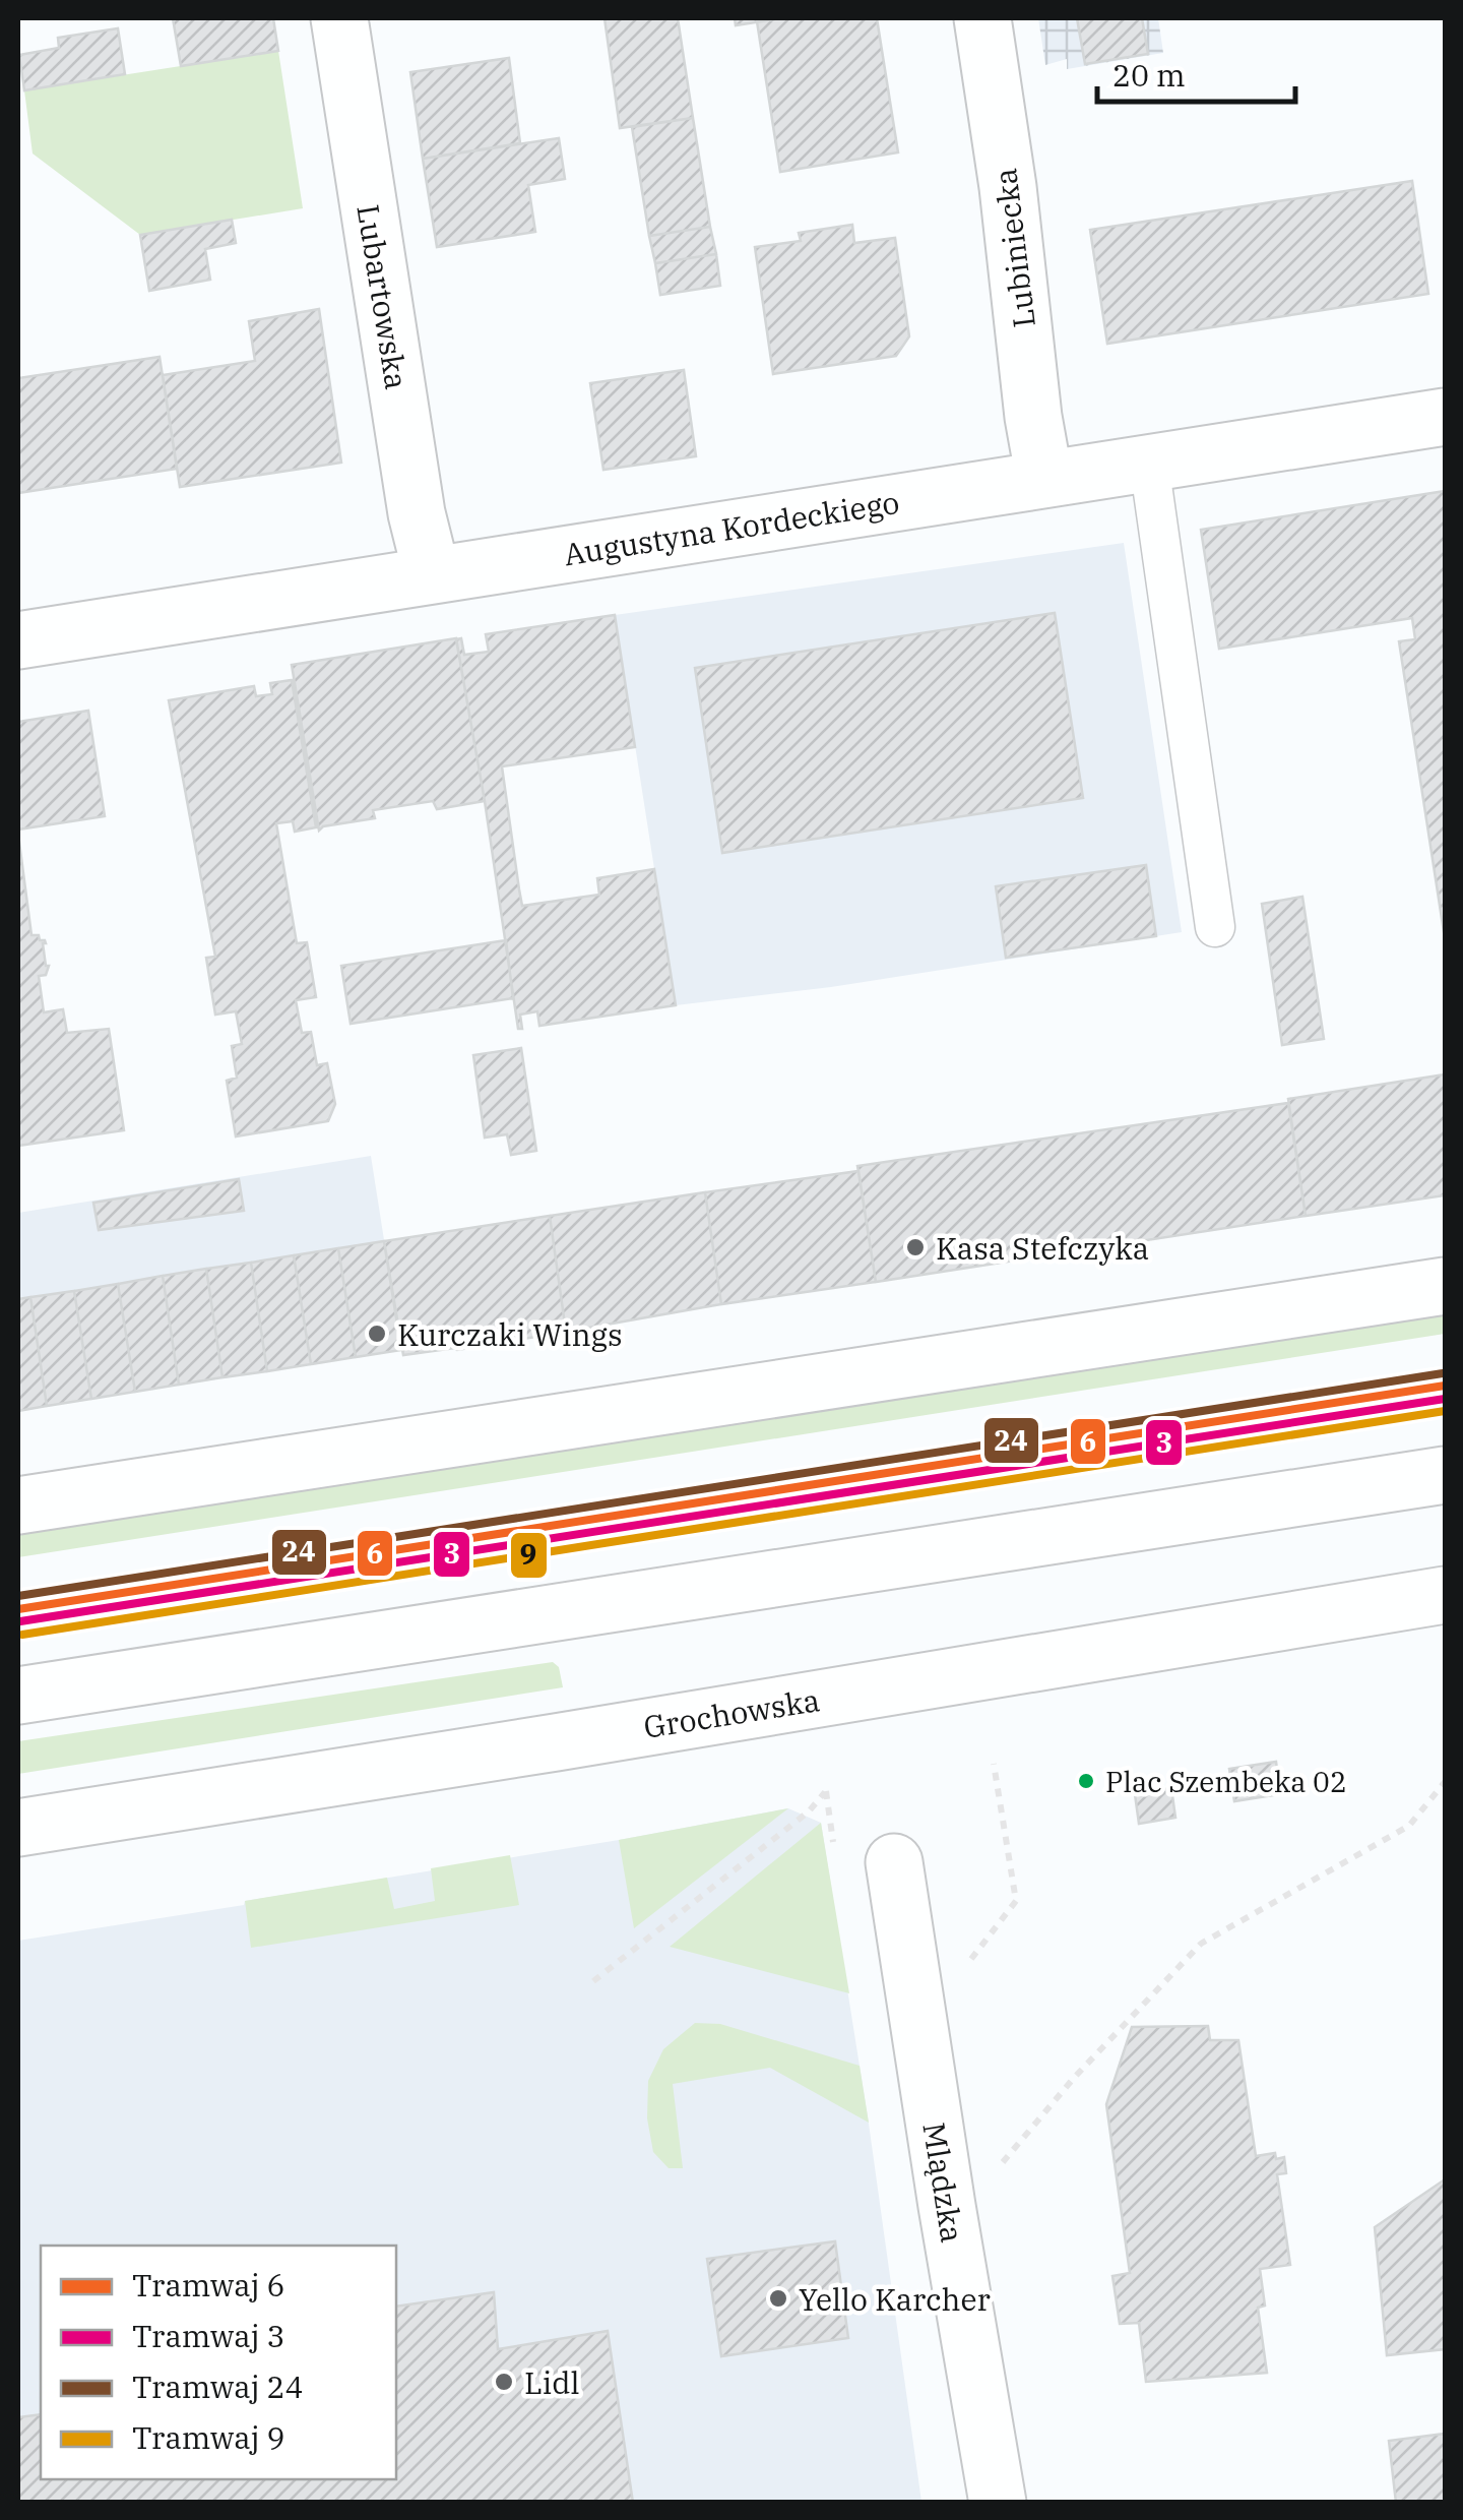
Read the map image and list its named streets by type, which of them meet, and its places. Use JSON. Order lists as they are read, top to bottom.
{
  "streets": {
    "street": [
      "Lubiniecka",
      "Lubartowska",
      "Augustyna Kordeckiego",
      "Grochowska",
      "Mlądzka"
    ]
  },
  "crossings": [
    ["Lubiniecka", "Augustyna Kordeckiego"],
    ["Lubartowska", "Augustyna Kordeckiego"]
  ],
  "places": [
    "Kasa Stefczyka",
    "Kurczaki Wings",
    "Plac Szembeka 02",
    "Yello Karcher",
    "Lidl"
  ],
  "lines": [
    "tram line 24",
    "tram line 6",
    "tram line 3",
    "tram line 9"
  ],
  "legend": [
    "Tramwaj 6",
    "Tramwaj 3",
    "Tramwaj 24",
    "Tramwaj 9"
  ],
  "scale_bar": "20 m"
}
